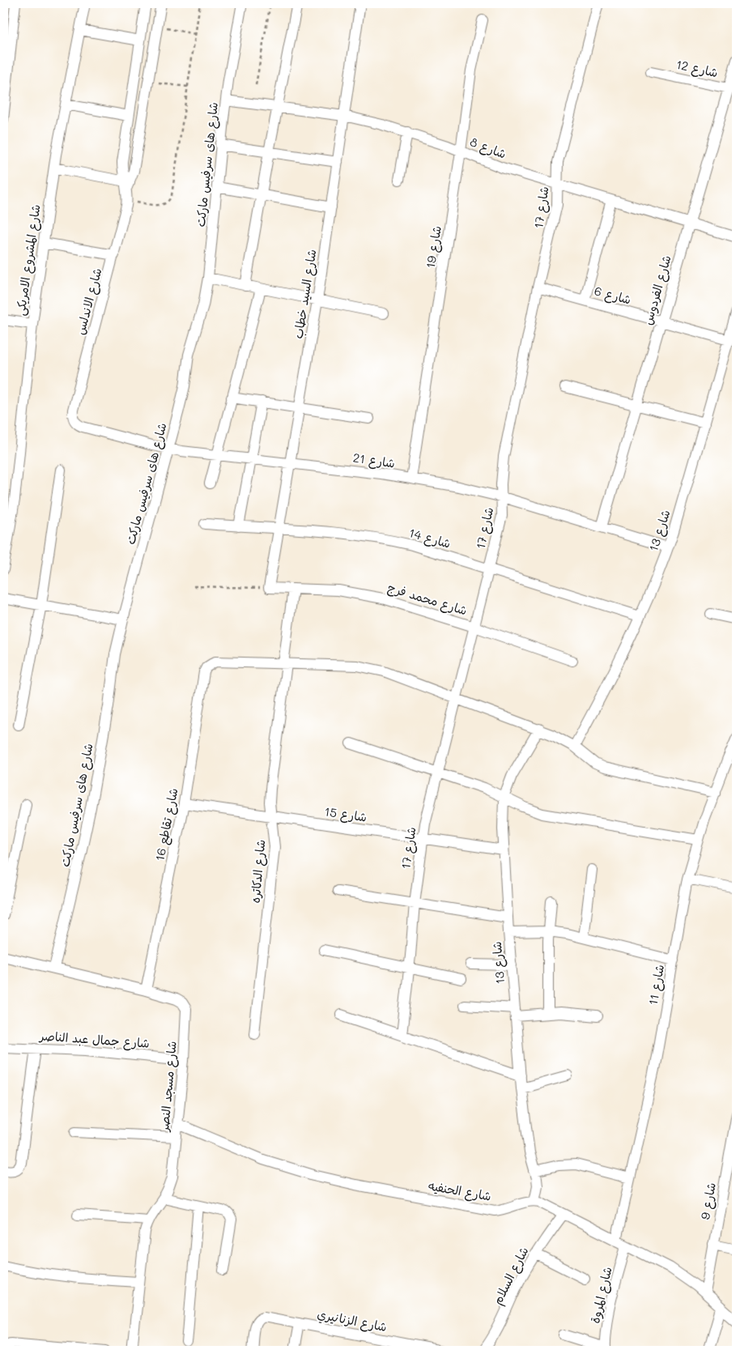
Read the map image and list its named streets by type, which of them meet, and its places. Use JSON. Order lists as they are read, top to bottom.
{
  "streets": {
    "street": [
      "شارع 12",
      "شارع 8",
      "شارع هاى سرفيس ماركت",
      "شارع 17",
      "شارع 19",
      "شارع المشروع الامريكى",
      "شارع الفردوس",
      "شارع السيد خطاب",
      "شارع 6",
      "شارع الاندلس",
      "شارع 21",
      "شارع 13",
      "شارع 14",
      "شارع محمد فرج",
      "شارع 15",
      "شارع تقاطع 16",
      "شارع الدكاتره",
      "شارع 11",
      "شارع جمال عبد الناصر",
      "شارع مسجد النصر",
      "شارع الحنفيه",
      "شارع 9",
      "شارع السلام",
      "شارع المروة",
      "شارع الزنانيري"
    ]
  },
  "crossings": [
    ["شارع 12", "شارع الفردوس"],
    ["شارع 8", "شارع هاى سرفيس ماركت"],
    ["شارع 8", "شارع 17"],
    ["شارع 8", "شارع 19"],
    ["شارع 8", "شارع الفردوس"],
    ["شارع 8", "شارع السيد خطاب"],
    ["شارع هاى سرفيس ماركت", "شارع 21"],
    ["شارع هاى سرفيس ماركت", "شارع مسجد النصر"],
    ["شارع 17", "شارع 6"],
    ["شارع 17", "شارع 21"],
    ["شارع 17", "شارع 14"],
    ["شارع 17", "شارع محمد فرج"],
    ["شارع 17", "شارع 15"],
    ["شارع 19", "شارع 21"],
    ["شارع الفردوس", "شارع 6"],
    ["شارع الفردوس", "شارع 21"],
    ["شارع السيد خطاب", "شارع 21"],
    ["شارع السيد خطاب", "شارع 14"],
    ["شارع السيد خطاب", "شارع محمد فرج"],
    ["شارع 6", "شارع 13"],
    ["شارع الاندلس", "شارع 21"],
    ["شارع 21", "شارع 13"],
    ["شارع 13", "شارع 14"],
    ["شارع 13", "شارع 15"],
    ["شارع 13", "شارع الحنفيه"],
    ["شارع محمد فرج", "شارع الدكاتره"],
    ["شارع 15", "شارع تقاطع 16"],
    ["شارع 15", "شارع الدكاتره"],
    ["شارع تقاطع 16", "شارع الدكاتره"],
    ["شارع تقاطع 16", "شارع مسجد النصر"],
    ["شارع 11", "شارع المروة"],
    ["شارع جمال عبد الناصر", "شارع مسجد النصر"],
    ["شارع مسجد النصر", "شارع الحنفيه"]
  ]
}
